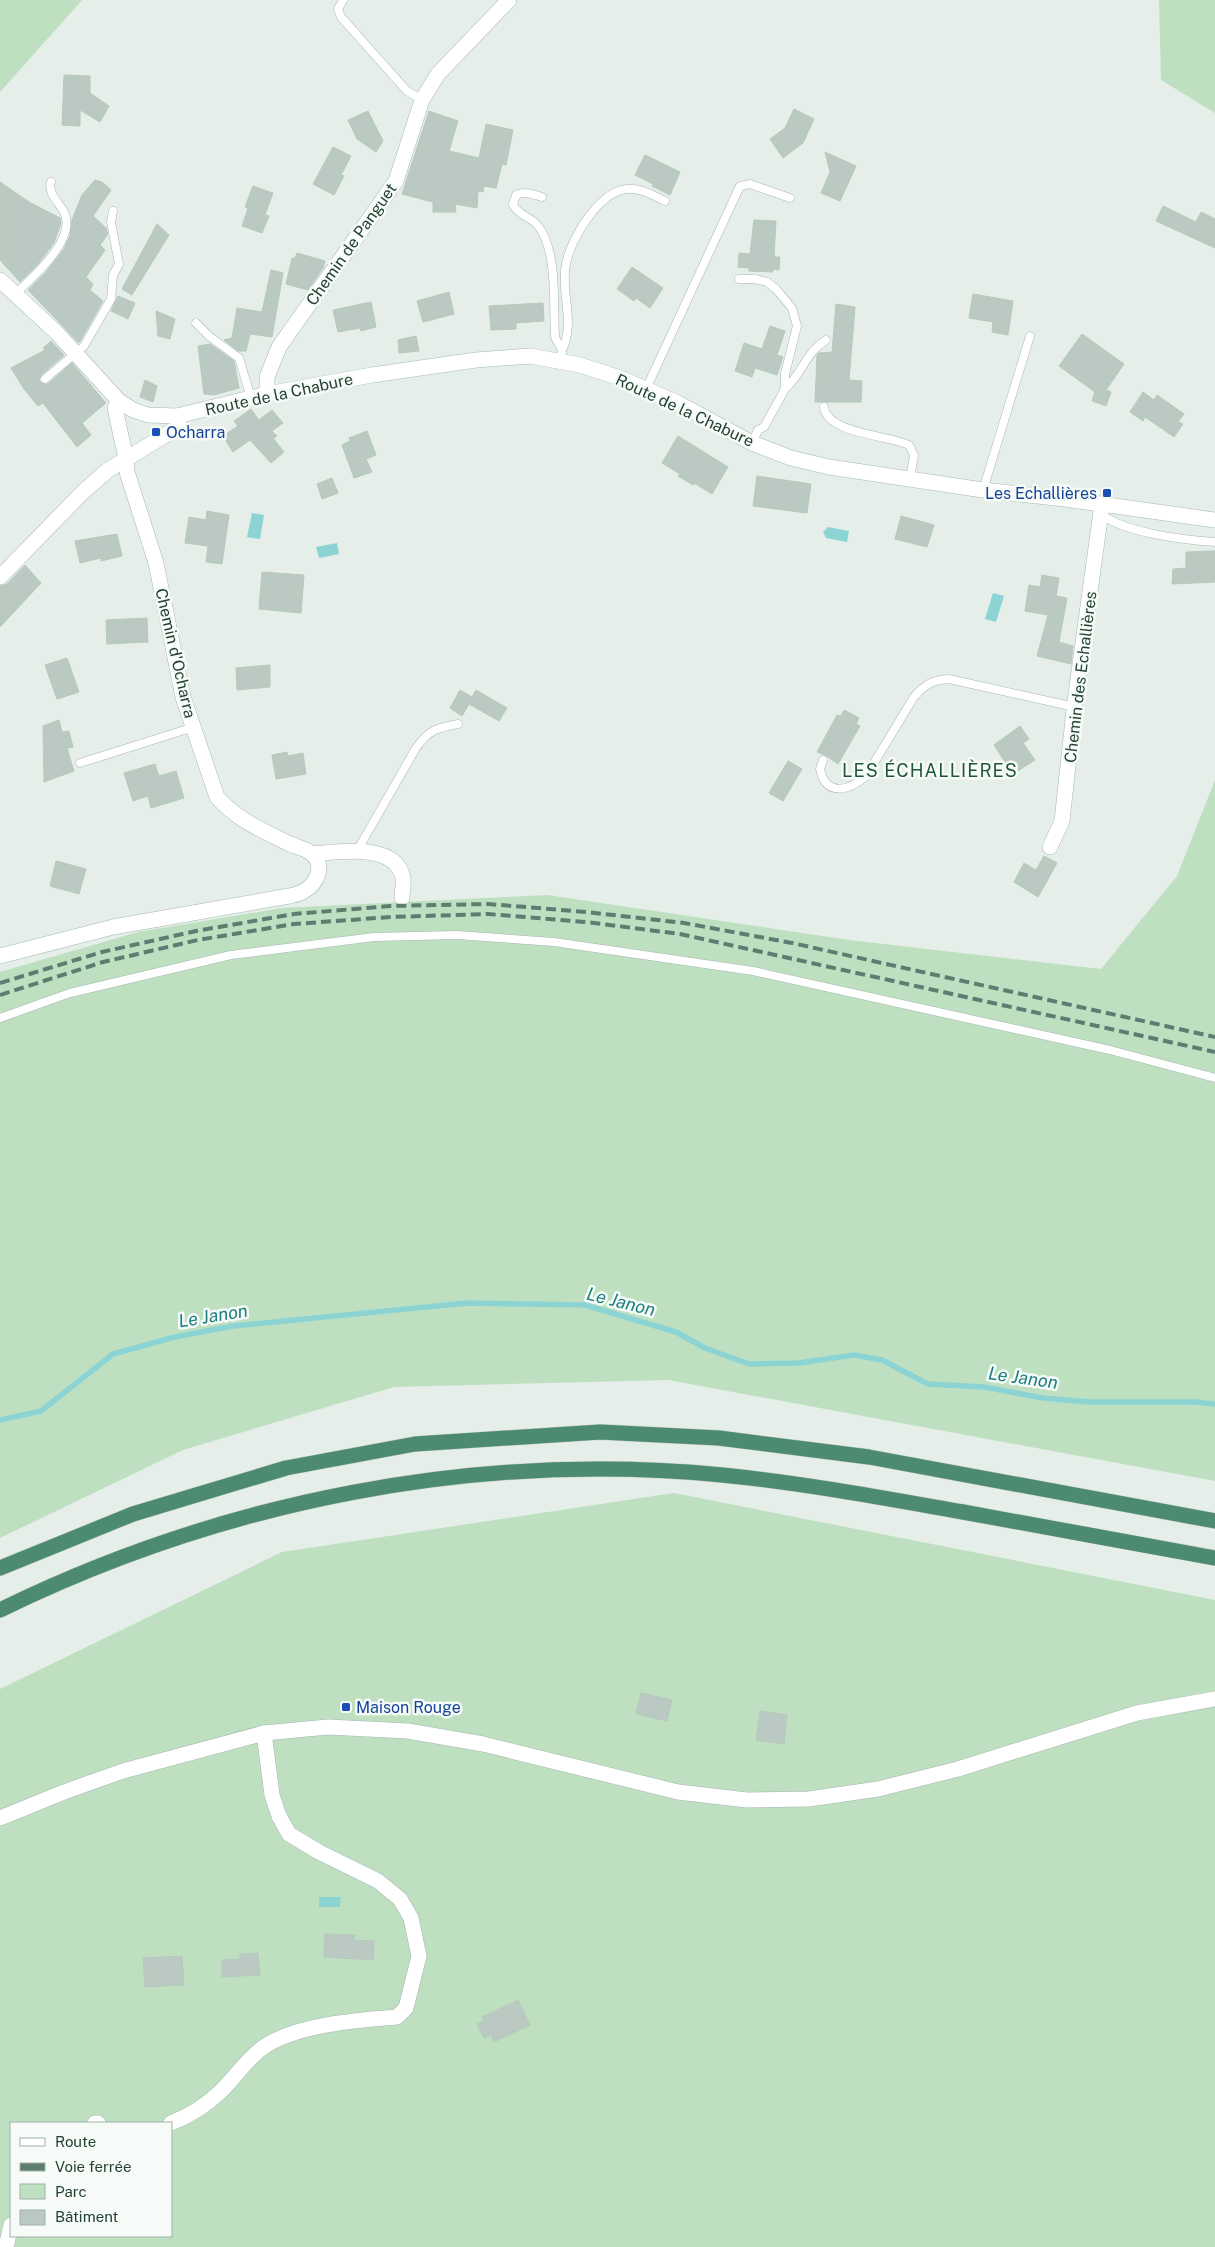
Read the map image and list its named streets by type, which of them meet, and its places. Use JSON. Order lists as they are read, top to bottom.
{
  "streets": {
    "street": [
      "Chemin de Panguet",
      "Route de la Chabure",
      "Chemin d'Ocharra",
      "Chemin des Echallières"
    ]
  },
  "crossings": [
    ["Chemin de Panguet", "Route de la Chabure"],
    ["Route de la Chabure", "Chemin d'Ocharra"],
    ["Route de la Chabure", "Chemin des Echallières"]
  ],
  "districts": ["LES ÉCHALLIÈRES"],
  "water": ["Le Janon"],
  "places": {
    "transit": ["Ocharra", "Les Echallières", "Maison Rouge"]
  },
  "legend": [
    "Route",
    "Voie ferrée",
    "Parc",
    "Bâtiment"
  ]
}
